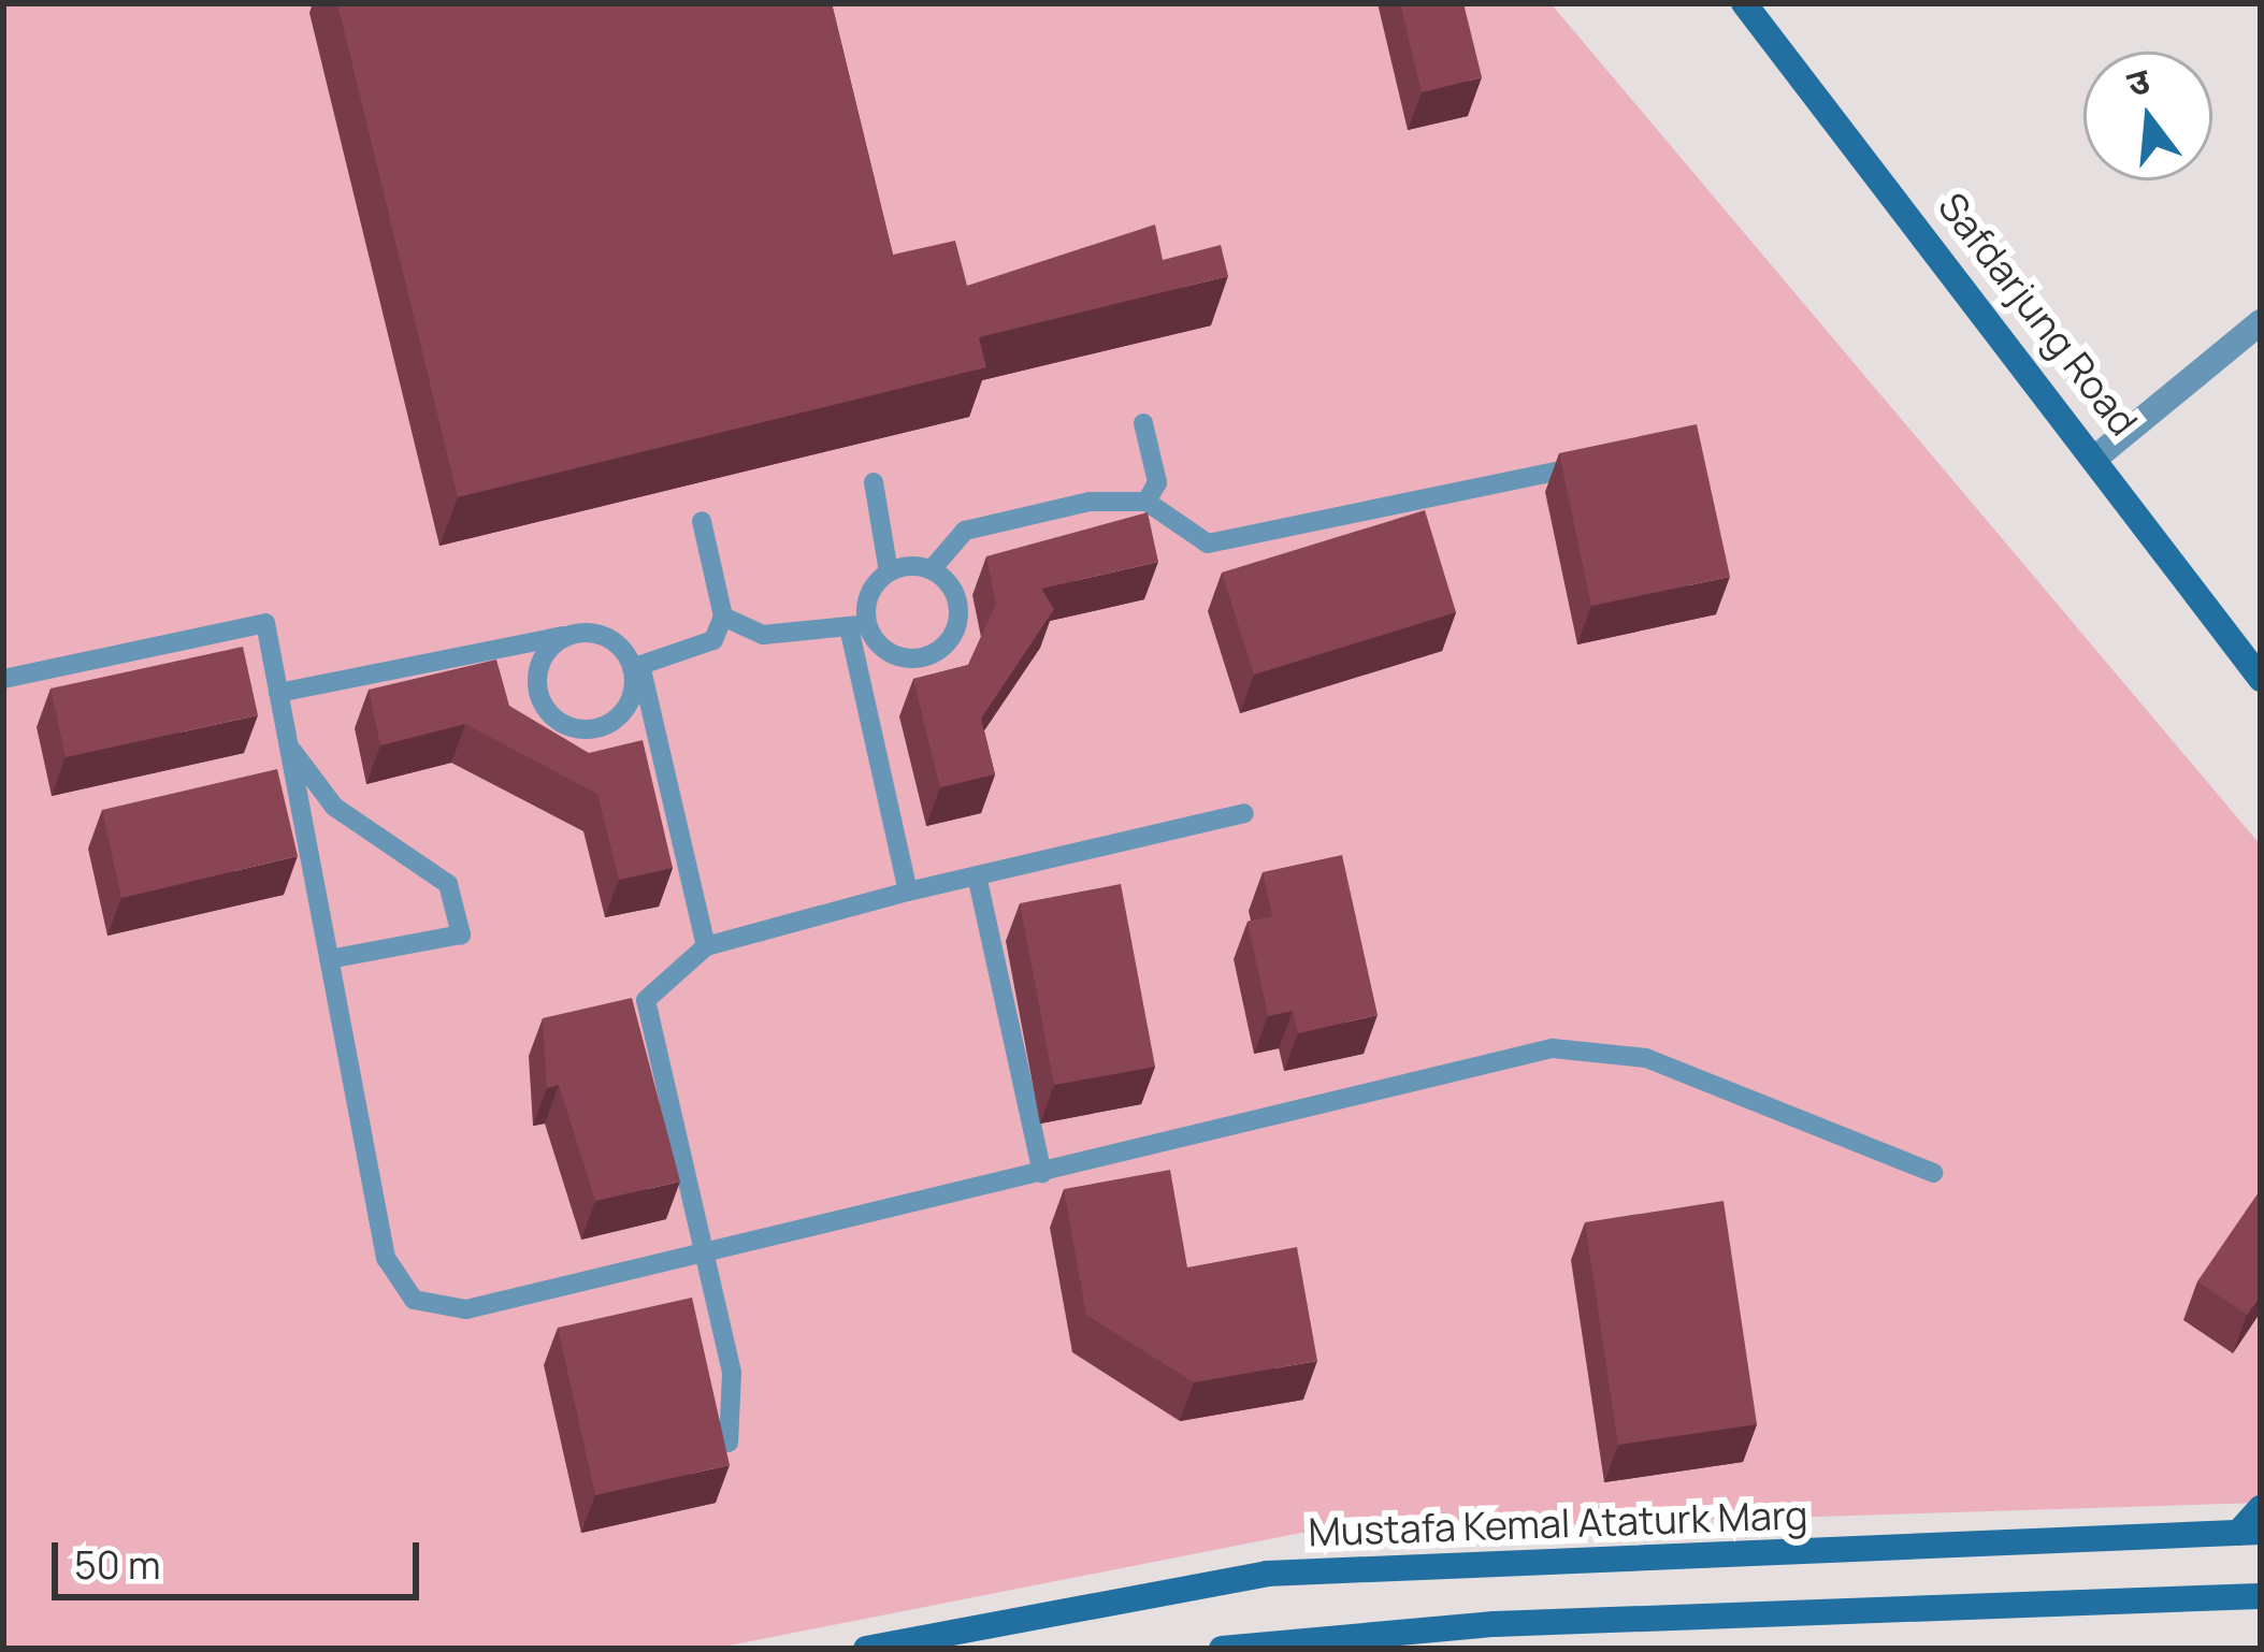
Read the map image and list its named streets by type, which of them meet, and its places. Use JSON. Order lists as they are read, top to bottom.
{
  "streets": {
    "main road": ["Safdarjung Road", "Mustafa Kemal Ataturk Marg"]
  },
  "scale_bar": "50 m",
  "north": "top"
}
